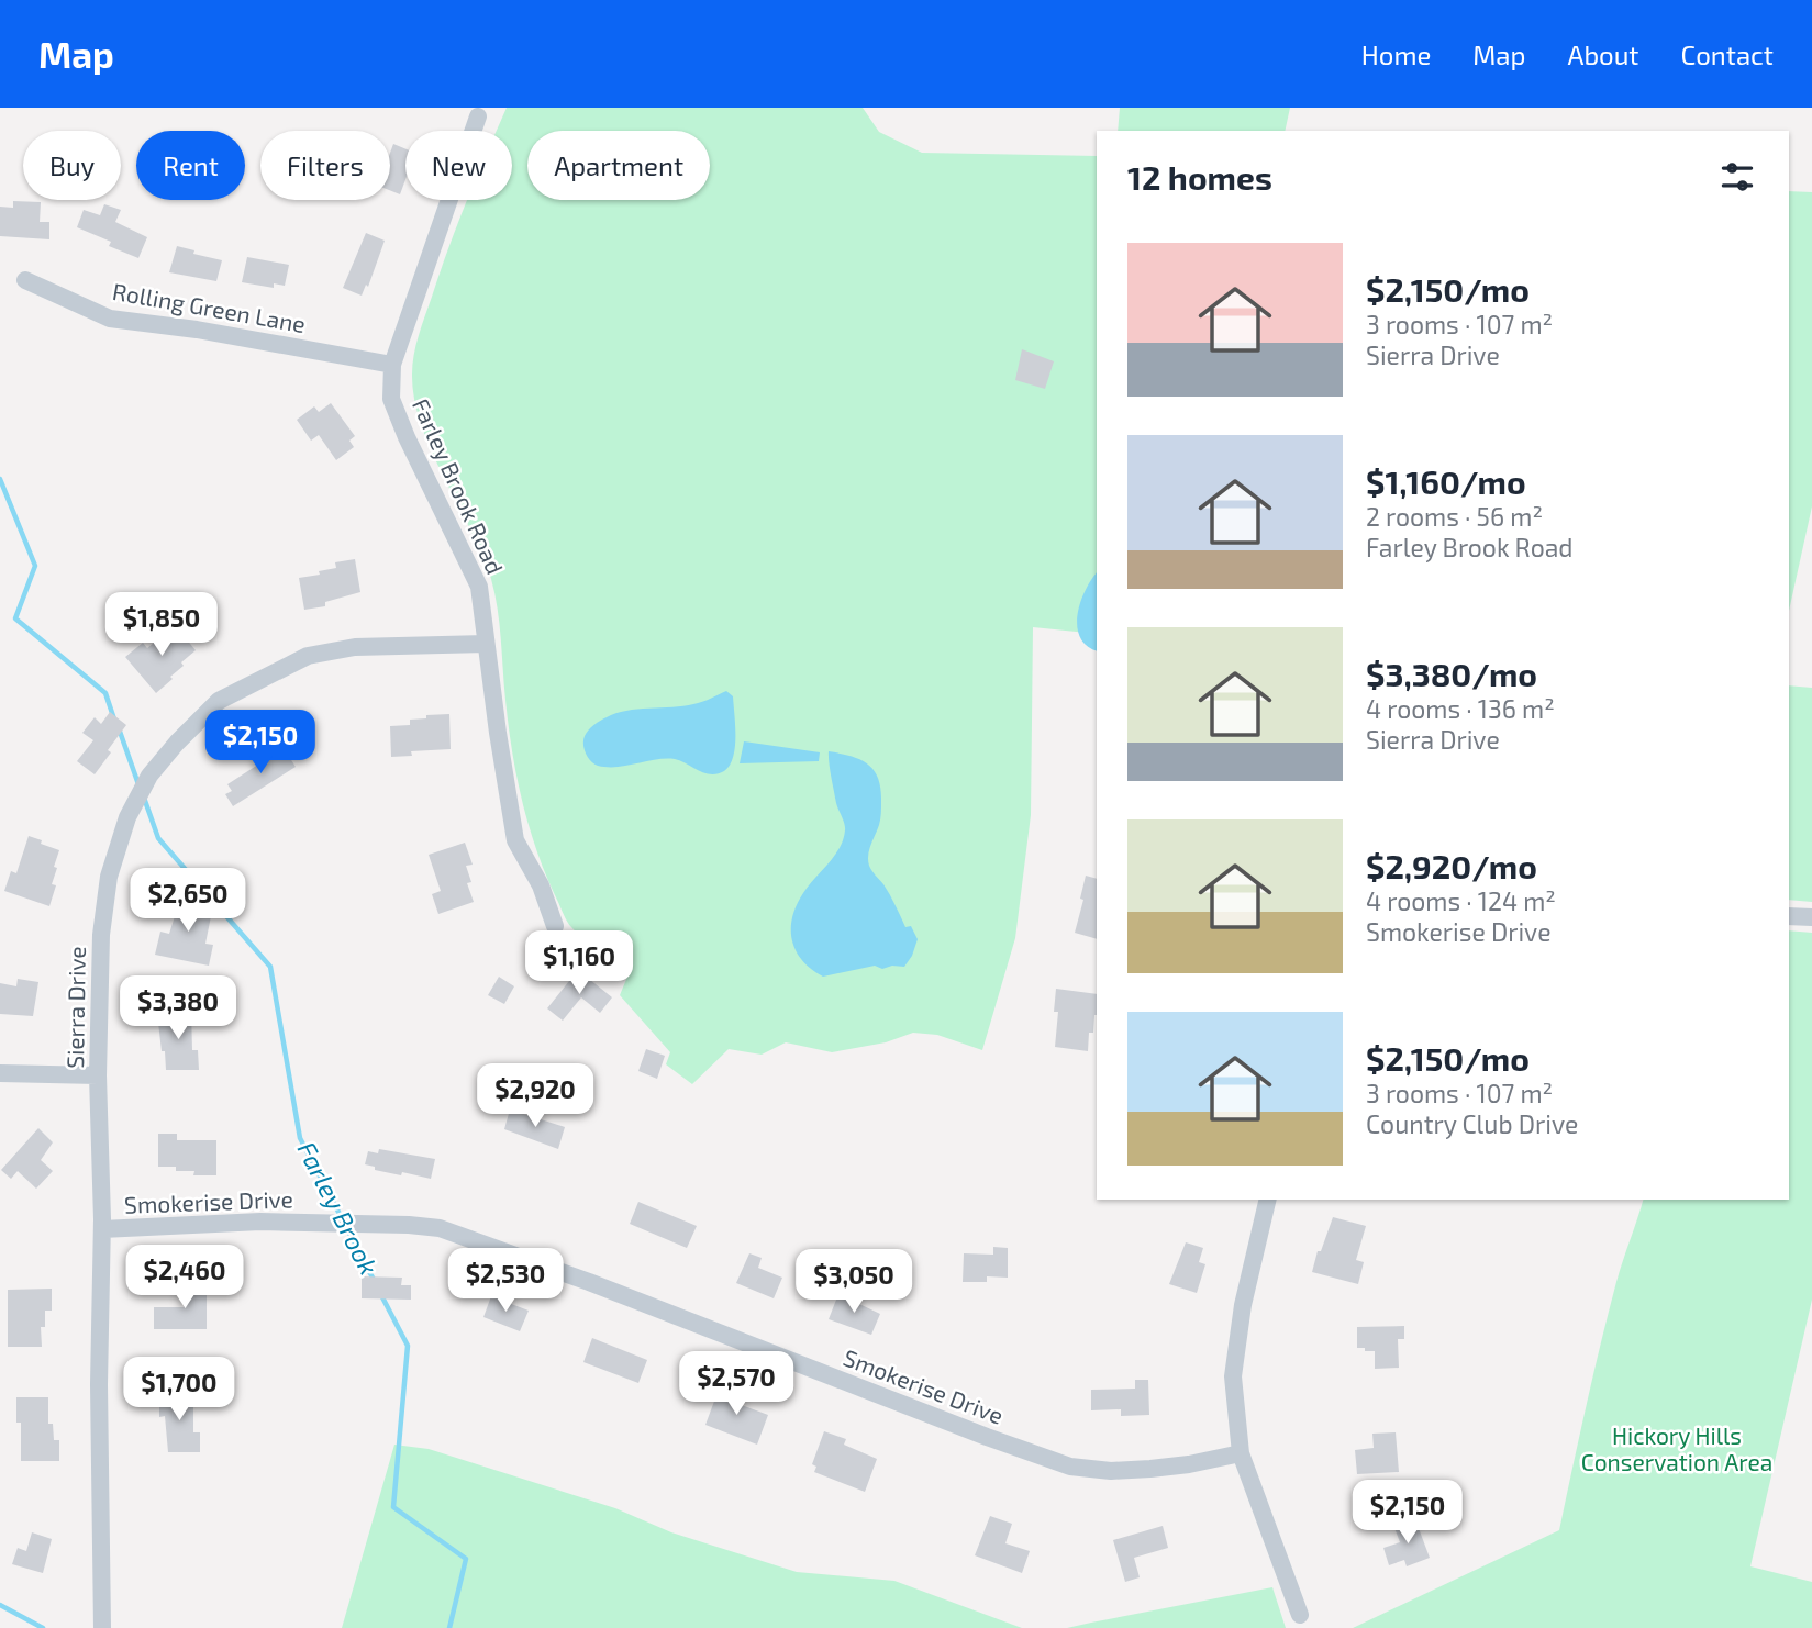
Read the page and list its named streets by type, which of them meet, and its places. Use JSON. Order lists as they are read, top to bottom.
{
  "streets": {
    "street": [
      "Rolling Green Lane",
      "Farley Brook Road",
      "Sierra Drive",
      "Smokerise Drive"
    ]
  },
  "crossings": [
    ["Rolling Green Lane", "Farley Brook Road"],
    ["Farley Brook Road", "Sierra Drive"],
    ["Sierra Drive", "Smokerise Drive"]
  ],
  "water": ["Farley Brook"],
  "parks": ["Hickory Hills Conservation Area"],
  "page": {
    "header": "Map",
    "nav": [
      "Home",
      "Map",
      "About",
      "Contact"
    ],
    "chip": [
      "Buy",
      "Rent",
      "Filters",
      "New",
      "Apartment"
    ],
    "heading": "12 homes",
    "list": [
      {
        "name": "$2,150/mo",
        "note": "3 rooms · 107 m² · Sierra Drive"
      },
      {
        "name": "$1,160/mo",
        "note": "2 rooms · 56 m² · Farley Brook Road"
      },
      {
        "name": "$3,380/mo",
        "note": "4 rooms · 136 m² · Sierra Drive"
      },
      {
        "name": "$2,920/mo",
        "note": "4 rooms · 124 m² · Smokerise Drive"
      },
      {
        "name": "$2,150/mo",
        "note": "3 rooms · 107 m² · Country Club Drive"
      }
    ],
    "price": [
      "$1,850",
      "$2,150",
      "$2,650",
      "$1,160",
      "$3,380",
      "$2,920",
      "$2,460",
      "$2,530",
      "$3,050",
      "$2,570",
      "$1,700",
      "$2,150"
    ]
  }
}
